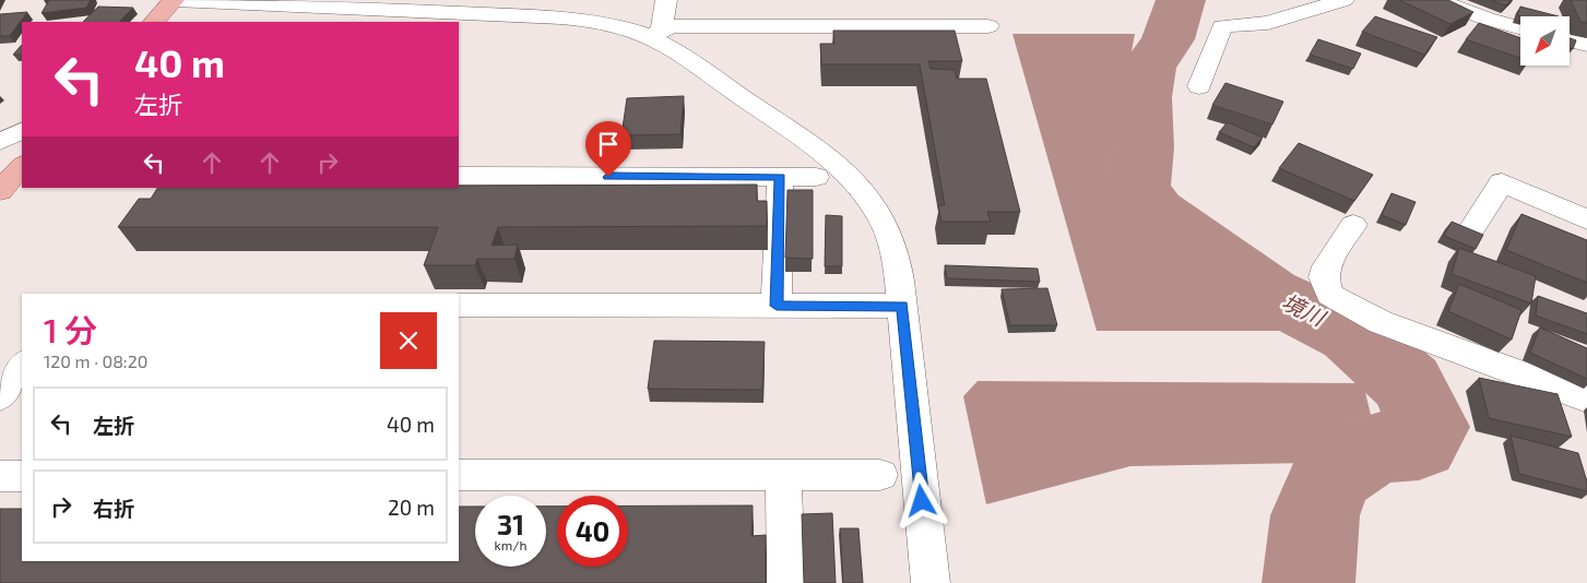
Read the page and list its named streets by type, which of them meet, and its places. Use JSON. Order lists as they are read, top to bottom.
{
  "water": ["境川"],
  "north": "bottom left",
  "page": {
    "turn": ["40 m", "左折"],
    "heading": ["1 分", "120 m · 08:20"],
    "list": [
      {
        "name": "左折",
        "value": "40 m"
      },
      {
        "name": "右折",
        "value": "20 m"
      }
    ],
    "speed": "31 km/h",
    "limit": "40"
  }
}
